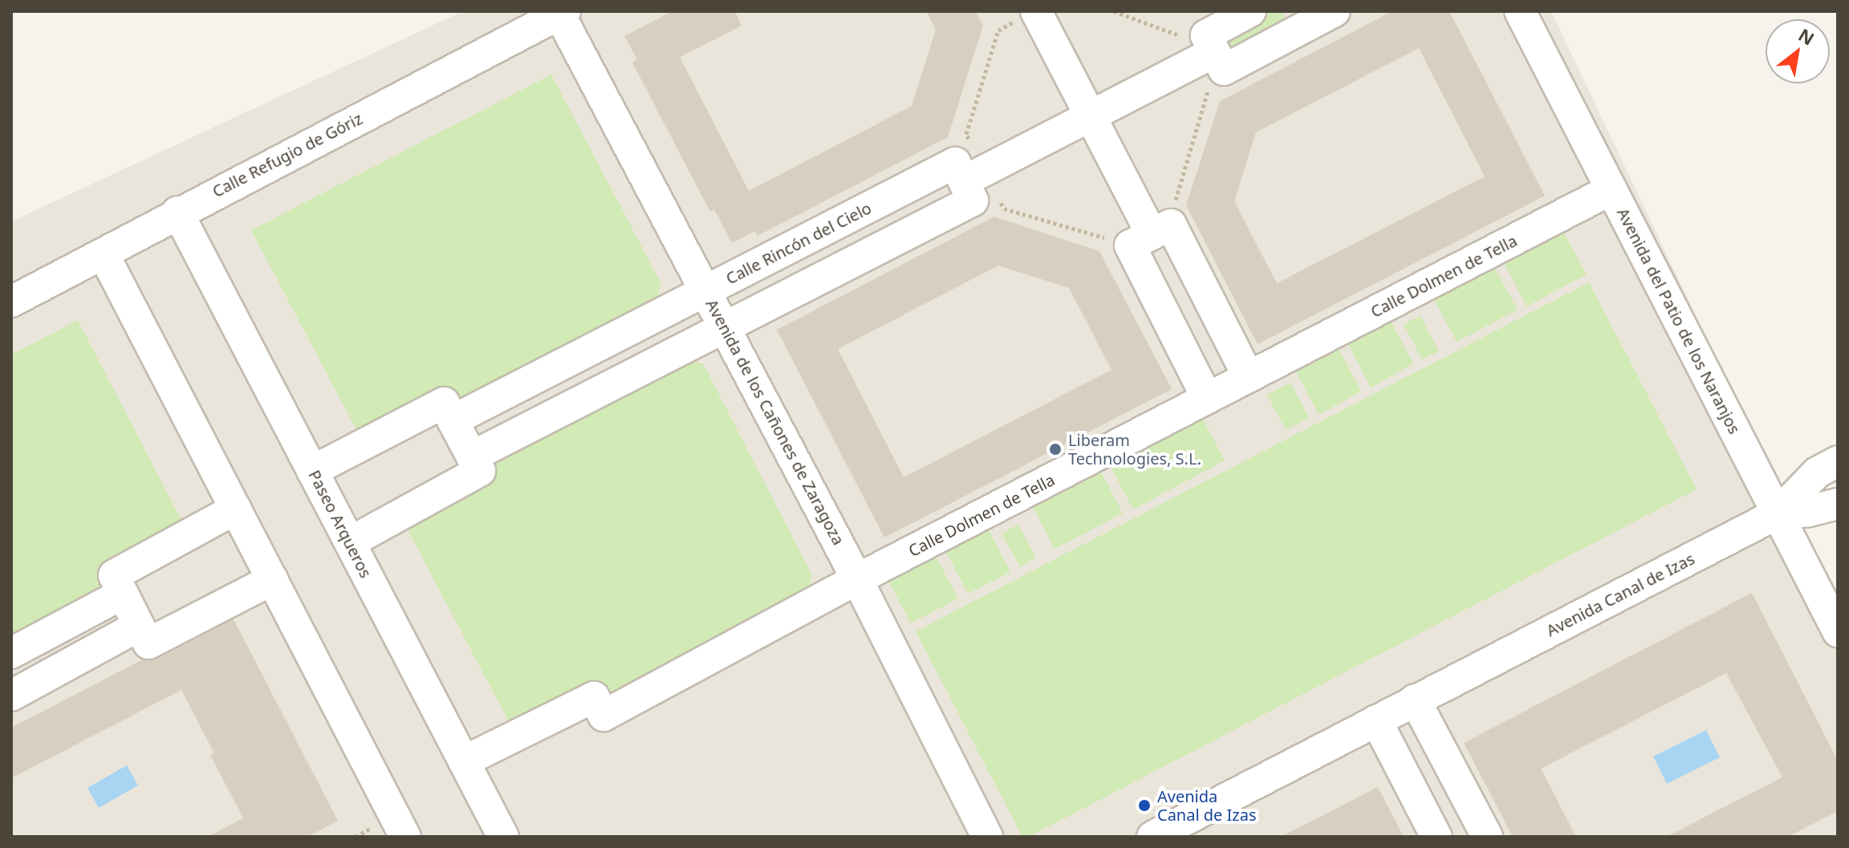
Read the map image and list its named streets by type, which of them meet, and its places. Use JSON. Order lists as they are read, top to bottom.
{
  "streets": {
    "street": [
      "Calle Refugio de Góriz",
      "Calle Rincón del Cielo",
      "Calle Dolmen de Tella",
      "Avenida del Patio de los Naranjos",
      "Avenida de los Cañones de Zaragoza",
      "Paseo Arqueros",
      "Avenida Canal de Izas"
    ]
  },
  "crossings": [
    ["Calle Refugio de Góriz", "Avenida de los Cañones de Zaragoza"],
    ["Calle Refugio de Góriz", "Paseo Arqueros"],
    ["Calle Rincón del Cielo", "Avenida de los Cañones de Zaragoza"],
    ["Calle Dolmen de Tella", "Avenida del Patio de los Naranjos"],
    ["Calle Dolmen de Tella", "Avenida de los Cañones de Zaragoza"],
    ["Calle Dolmen de Tella", "Paseo Arqueros"],
    ["Avenida del Patio de los Naranjos", "Avenida Canal de Izas"]
  ],
  "places": ["Liberam Technologies, S.L.", "Avenida Canal de Izas"],
  "north": "top right"
}
